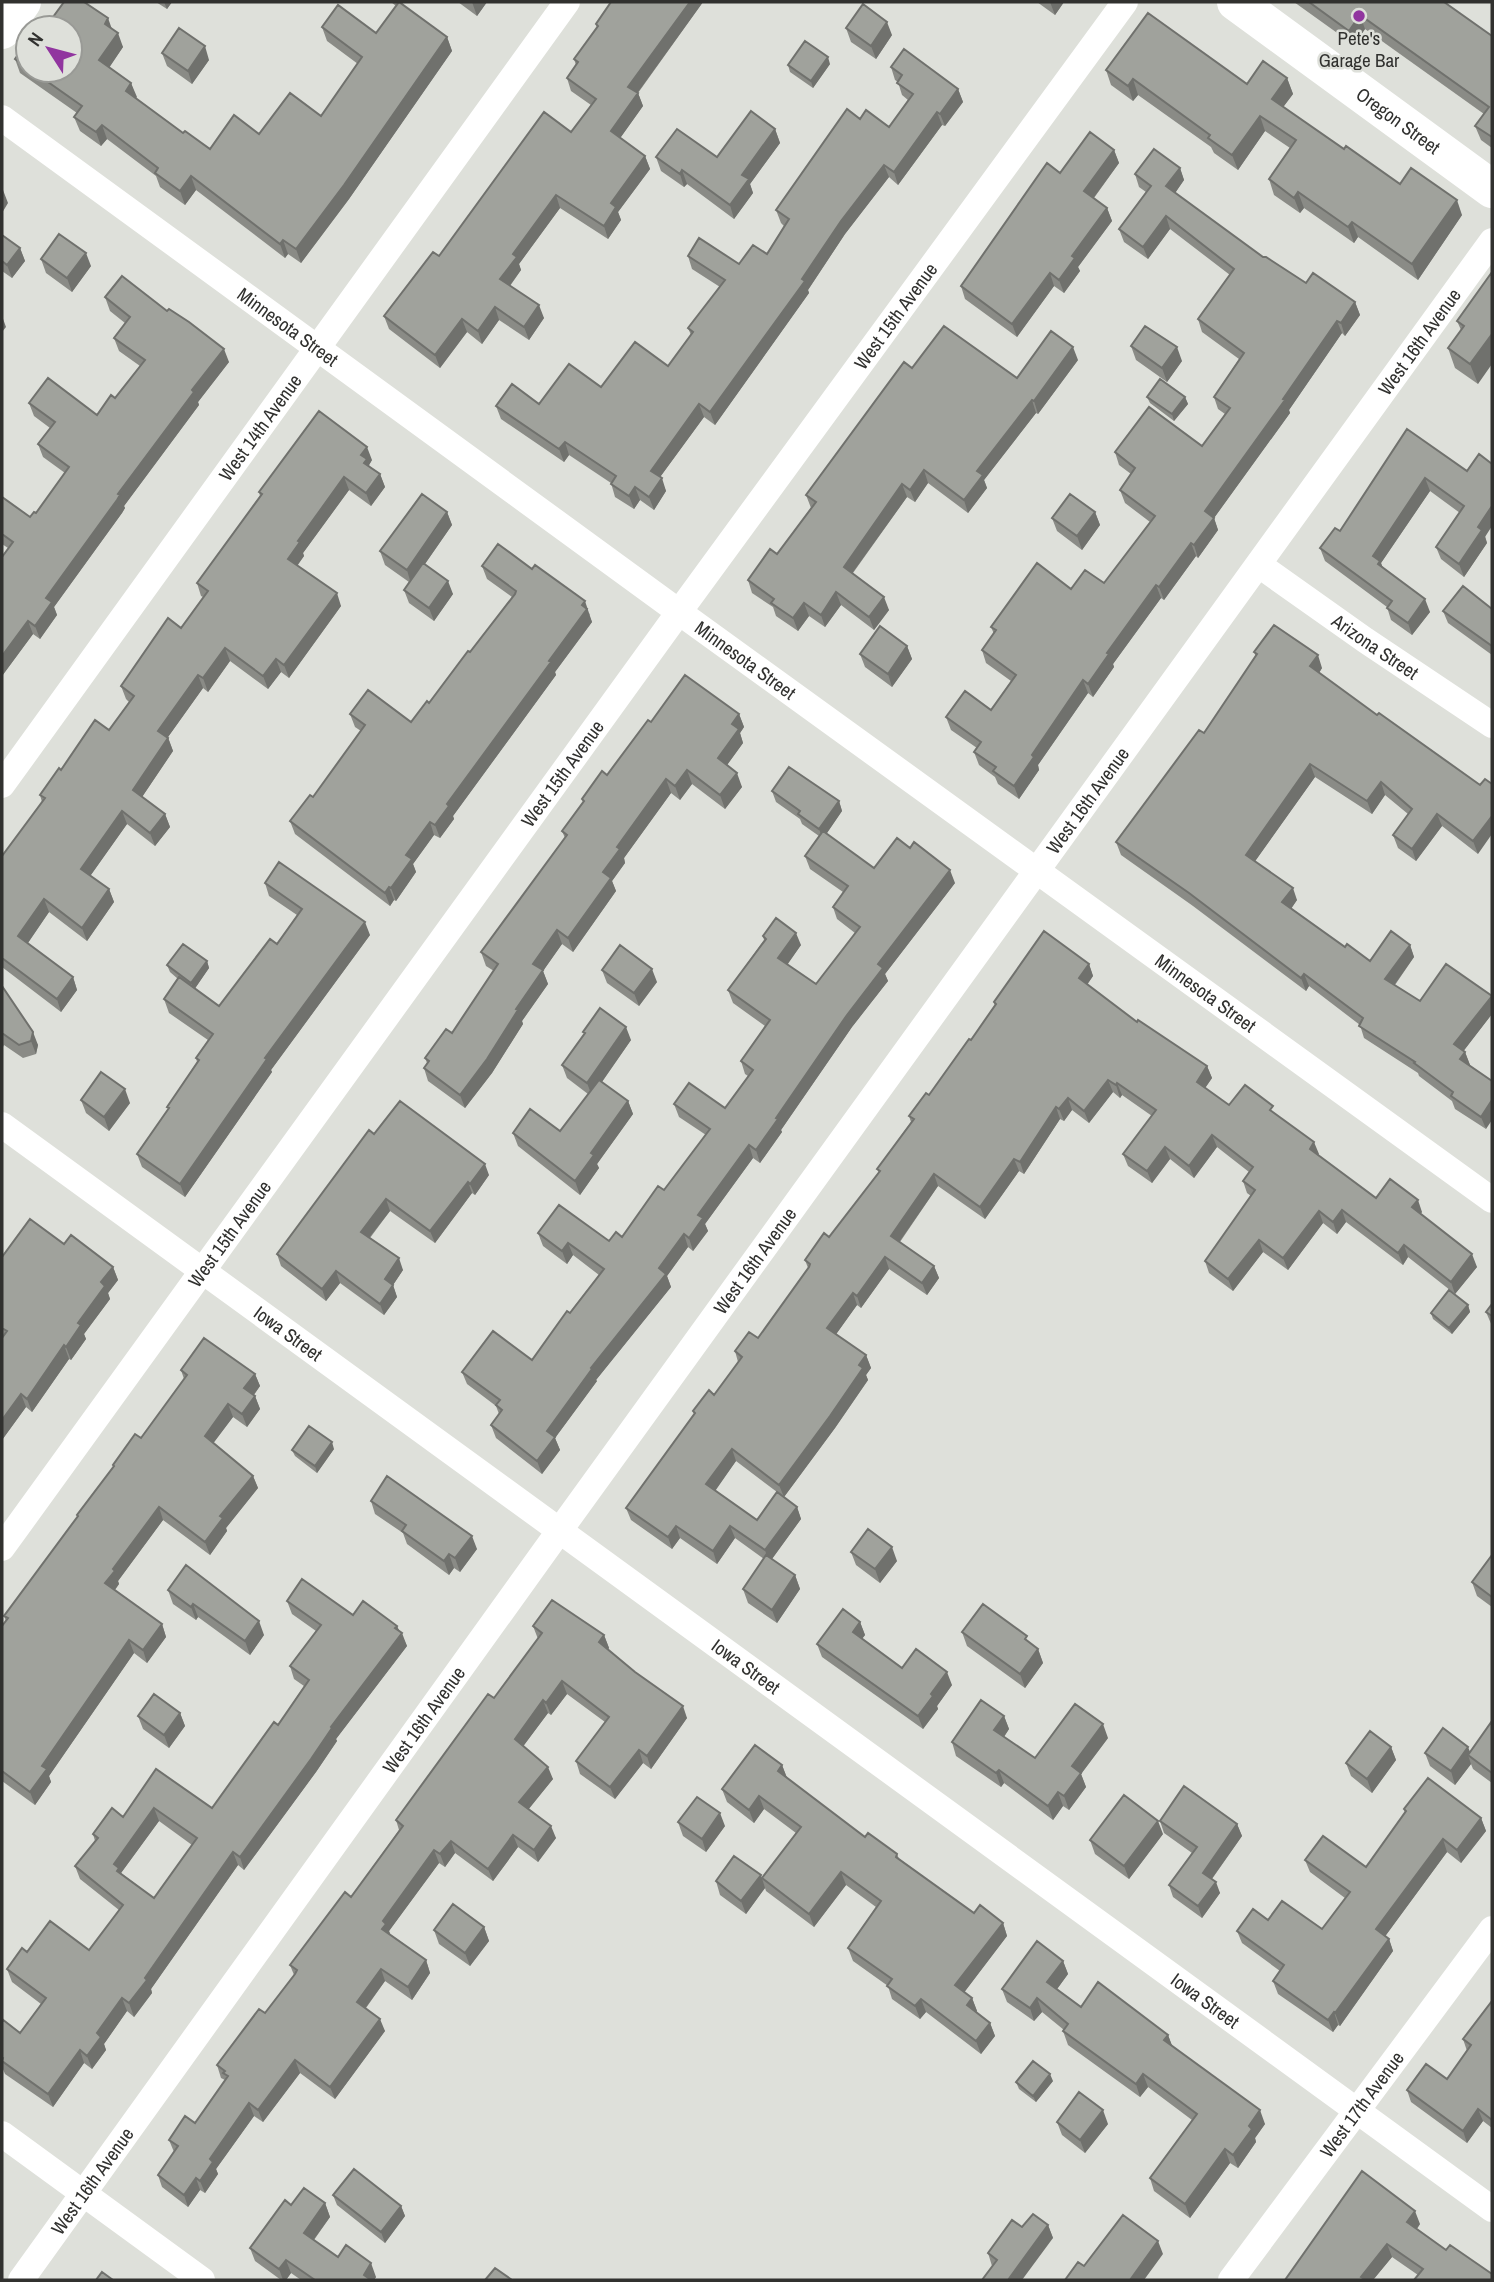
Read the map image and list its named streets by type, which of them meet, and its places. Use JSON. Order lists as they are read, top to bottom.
{
  "streets": {
    "main road": ["Oregon Street"],
    "street": [
      "West 15th Avenue",
      "Minnesota Street",
      "West 16th Avenue",
      "West 14th Avenue",
      "Arizona Street",
      "Iowa Street",
      "West 17th Avenue"
    ]
  },
  "crossings": [
    ["West 15th Avenue", "Minnesota Street"],
    ["West 15th Avenue", "Iowa Street"],
    ["Minnesota Street", "West 16th Avenue"],
    ["Minnesota Street", "West 14th Avenue"],
    ["West 16th Avenue", "Arizona Street"],
    ["West 16th Avenue", "Iowa Street"],
    ["Iowa Street", "West 17th Avenue"]
  ],
  "places": ["Pete's Garage Bar"],
  "north": "top left"
}
